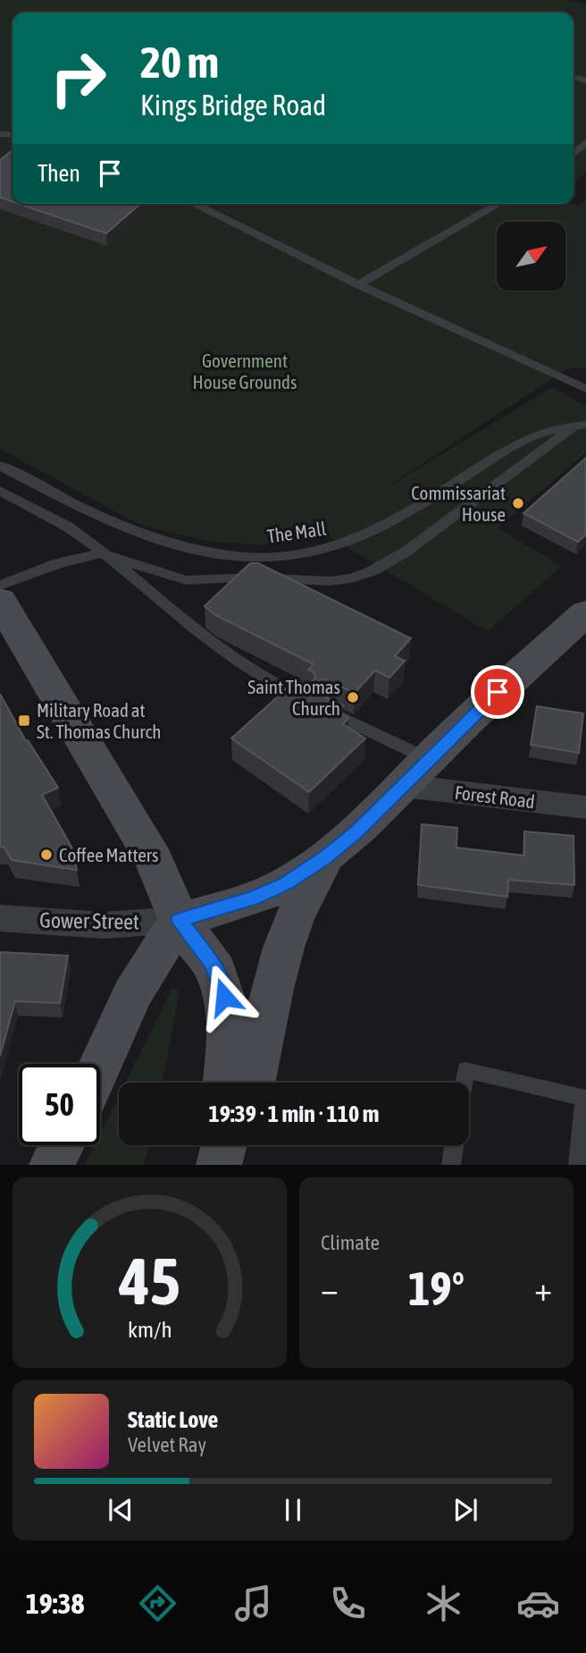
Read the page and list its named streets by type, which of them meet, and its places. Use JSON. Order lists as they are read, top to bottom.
{
  "streets": {
    "street": ["Forest Road", "Gower Street"],
    "lane": ["The Mall"]
  },
  "parks": ["Government House Grounds"],
  "places": {
    "other": ["Commissariat House", "Saint Thomas Church", "Coffee Matters"],
    "transit": ["Military Road at St. Thomas Church"]
  },
  "north": "top right",
  "page": {
    "turn": ["20 m", "Kings Bridge Road"],
    "then": "Then",
    "limit": "50",
    "trip": "19:39 · 1 min · 110 m",
    "tile": "Climate",
    "heat": ["−", "19°", "+"],
    "song": ["Static Love", "Velvet Ray"],
    "tabs": "19:38",
    "gauge": ["45", "km/h"]
  }
}
